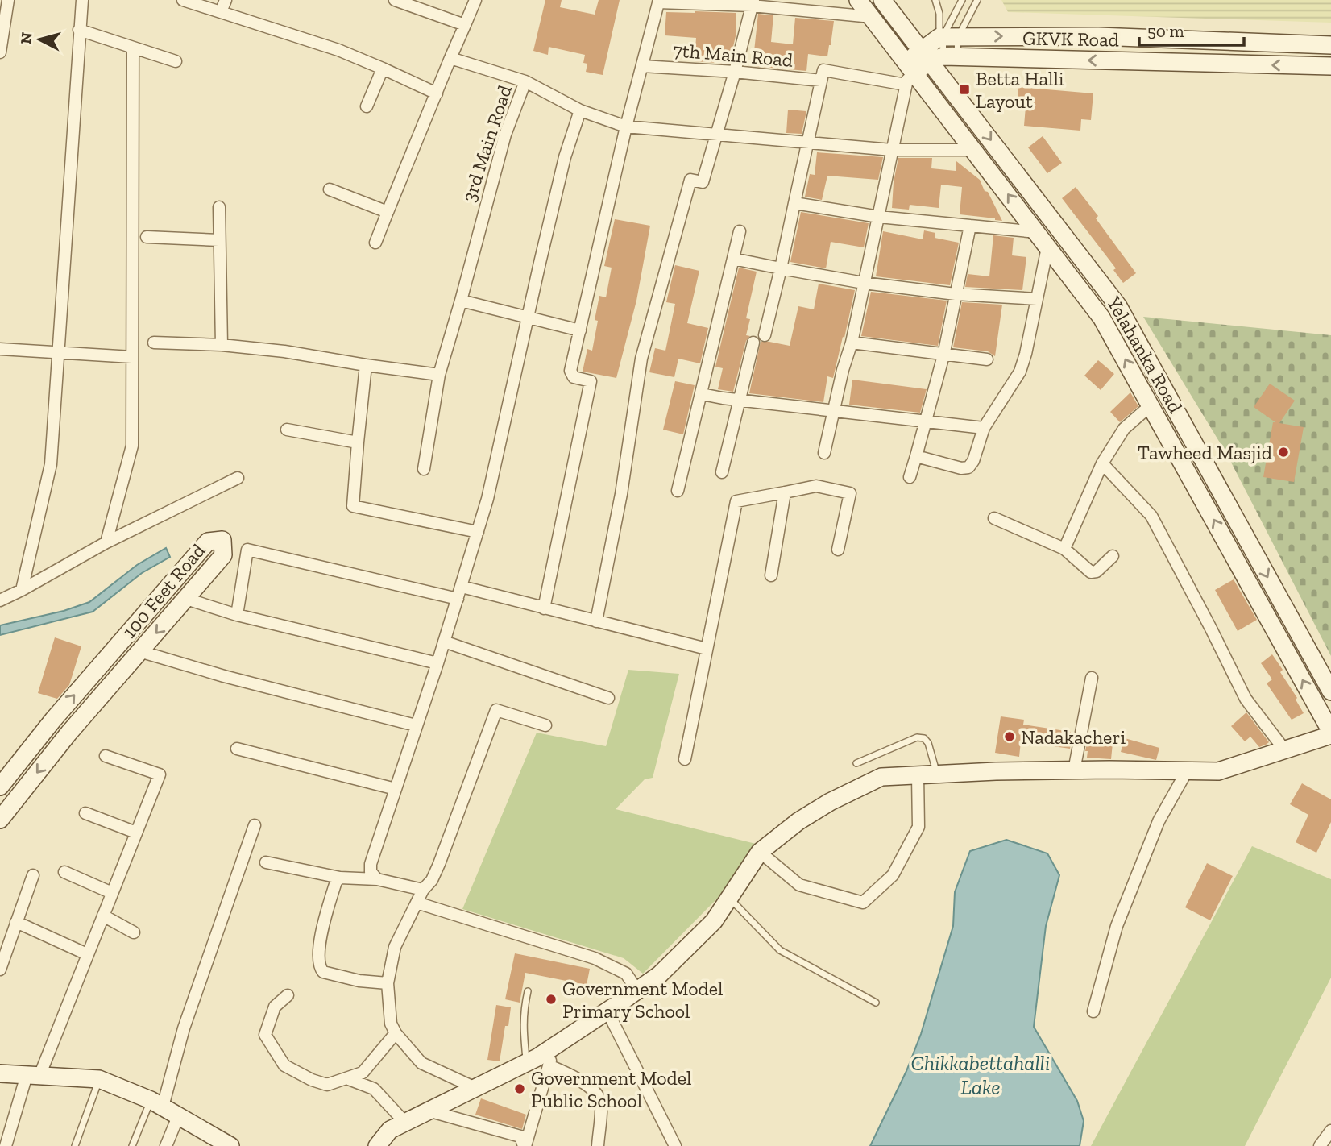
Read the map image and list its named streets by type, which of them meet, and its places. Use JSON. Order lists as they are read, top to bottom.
{
  "streets": {
    "main road": ["GKVK Road", "Yelahanka Road", "100 Feet Road"],
    "street": ["7th Main Road", "3rd Main Road"]
  },
  "crossings": [
    ["GKVK Road", "Yelahanka Road"]
  ],
  "water": ["Chikkabettahalli Lake"],
  "places": {
    "transit": ["Betta Halli Layout"],
    "other": [
      "Tawheed Masjid",
      "Nadakacheri",
      "Government Model Primary School",
      "Government Model Public School"
    ]
  },
  "scale_bar": "50 m",
  "north": "left"
}
